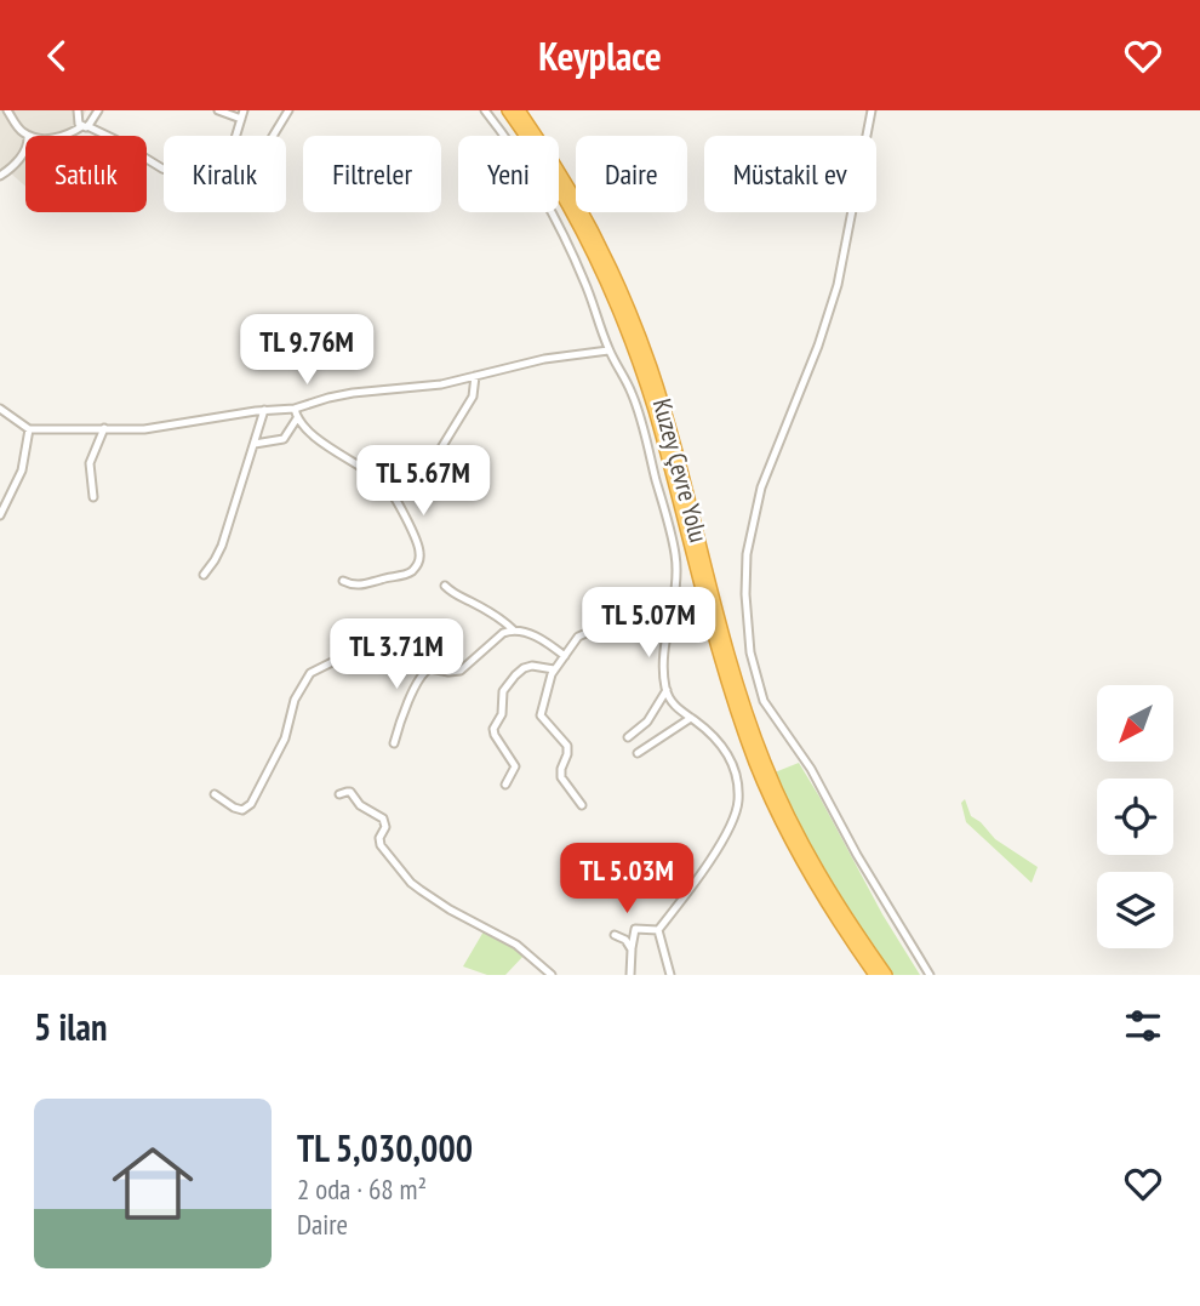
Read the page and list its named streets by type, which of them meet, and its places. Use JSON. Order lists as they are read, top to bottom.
{
  "streets": {
    "highway": ["Kuzey Çevre Yolu"]
  },
  "north": "bottom left",
  "page": {
    "header": "Keyplace",
    "chip": [
      "Satılık",
      "Kiralık",
      "Filtreler",
      "Yeni",
      "Daire",
      "Müstakil ev"
    ],
    "price": [
      "TL 9.76M",
      "TL 5.67M",
      "TL 5.07M",
      "TL 3.71M",
      "TL 5.03M"
    ],
    "heading": "5 ilan",
    "list": [
      {
        "name": "TL 5,030,000",
        "note": "2 oda · 68 m² · Daire"
      }
    ]
  }
}
